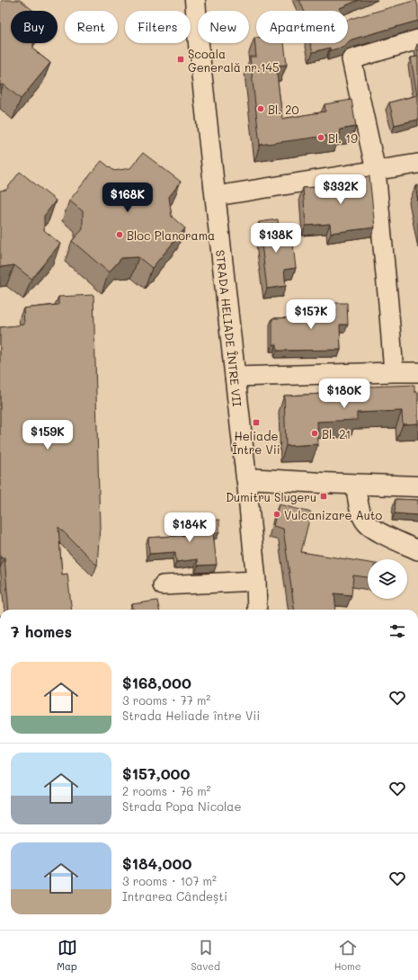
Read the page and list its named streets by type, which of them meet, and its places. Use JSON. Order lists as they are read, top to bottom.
{
  "streets": {
    "main road": ["STRADA HELIADE ÎNTRE VII"]
  },
  "places": {
    "transit": ["Școala Generală nr.145", "Heliade Între Vii", "Dumitru Slugeru"],
    "other": [
      "Bl. 20",
      "Bl. 19",
      "Bloc Planorama",
      "Bl. 21",
      "Vulcanizare Auto"
    ]
  },
  "page": {
    "chip": [
      "Buy",
      "Rent",
      "Filters",
      "New",
      "Apartment"
    ],
    "price": [
      "$332K",
      "$168K",
      "$138K",
      "$157K",
      "$180K",
      "$159K",
      "$184K"
    ],
    "heading": "7 homes",
    "list": [
      {
        "name": "$168,000",
        "note": "3 rooms · 77 m² · Strada Heliade între Vii"
      },
      {
        "name": "$157,000",
        "note": "2 rooms · 76 m² · Strada Popa Nicolae"
      },
      {
        "name": "$184,000",
        "note": "3 rooms · 107 m² · Intrarea Cândești"
      }
    ],
    "tabs": ["Map", "Saved", "Home"]
  }
}
